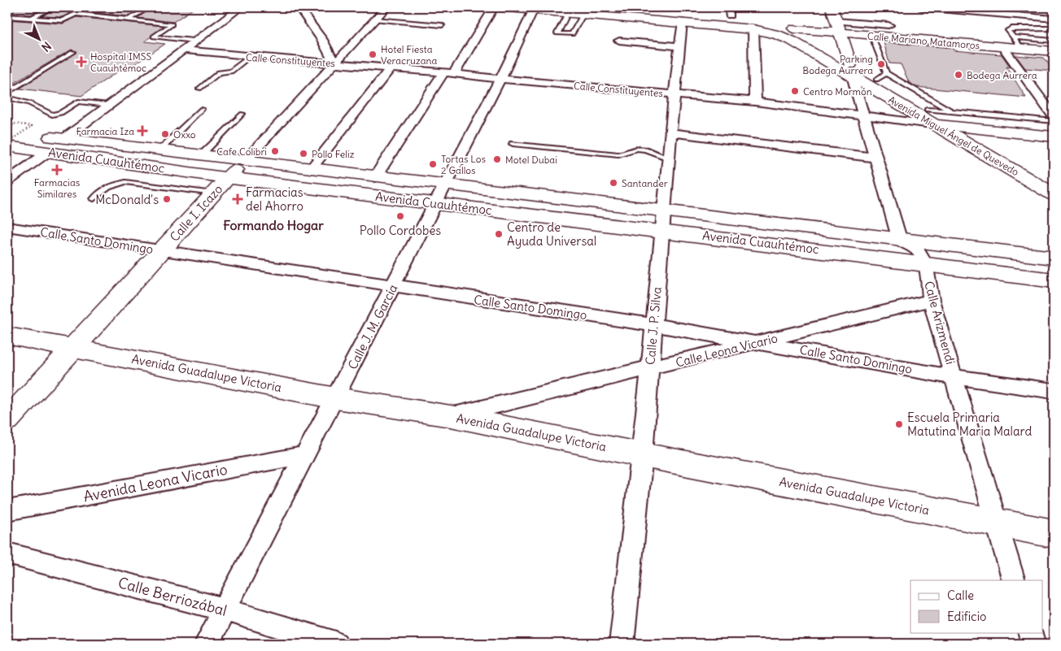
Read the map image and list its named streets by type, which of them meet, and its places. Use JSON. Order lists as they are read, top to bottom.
{
  "streets": {
    "main road": [
      "Calle Mariano Matamoros",
      "Calle Constituyentes",
      "Avenida Miguel Ángel de Quevedo",
      "Avenida Cuauhtémoc",
      "Calle I. Icazo",
      "Avenida Guadalupe Victoria"
    ],
    "street": [
      "Calle Santo Domingo",
      "Calle Arizmendi",
      "Calle J. P. Silva",
      "Calle J. M. García",
      "Calle Leona Vicario",
      "Avenida Leona Vicario",
      "Calle Berriozábal"
    ]
  },
  "crossings": [
    ["Calle Mariano Matamoros", "Avenida Miguel Ángel de Quevedo"],
    ["Calle Constituyentes", "Avenida Miguel Ángel de Quevedo"],
    ["Calle Constituyentes", "Calle I. Icazo"],
    ["Calle Constituyentes", "Calle J. P. Silva"],
    ["Calle Constituyentes", "Calle J. M. García"],
    ["Avenida Miguel Ángel de Quevedo", "Calle J. P. Silva"],
    ["Avenida Miguel Ángel de Quevedo", "Calle J. M. García"],
    ["Avenida Cuauhtémoc", "Calle I. Icazo"],
    ["Avenida Cuauhtémoc", "Calle Arizmendi"],
    ["Avenida Cuauhtémoc", "Calle J. P. Silva"],
    ["Avenida Cuauhtémoc", "Calle J. M. García"],
    ["Calle I. Icazo", "Calle Santo Domingo"],
    ["Calle I. Icazo", "Avenida Guadalupe Victoria"],
    ["Calle Santo Domingo", "Calle Arizmendi"],
    ["Calle Santo Domingo", "Calle J. P. Silva"],
    ["Calle Santo Domingo", "Calle J. M. García"],
    ["Calle Santo Domingo", "Calle Leona Vicario"],
    ["Calle Arizmendi", "Calle Leona Vicario"],
    ["Calle Arizmendi", "Avenida Guadalupe Victoria"],
    ["Calle J. P. Silva", "Calle Leona Vicario"],
    ["Calle J. P. Silva", "Avenida Guadalupe Victoria"],
    ["Calle J. M. García", "Avenida Guadalupe Victoria"],
    ["Calle J. M. García", "Avenida Leona Vicario"],
    ["Calle J. M. García", "Calle Berriozábal"],
    ["Calle Leona Vicario", "Avenida Guadalupe Victoria"]
  ],
  "districts": ["Formando Hogar"],
  "places": {
    "other": [
      "Hotel Fiesta Veracruzana",
      "Parking Bodega Aurrera",
      "Bodega Aurrera",
      "Centro Mormón",
      "Oxxo",
      "Cafe Colibri",
      "Pollo Feliz",
      "Motel Dubai",
      "Tortas Los 2 Gallos",
      "Santander",
      "McDonald's",
      "Pollo Cordobes",
      "Centro de Ayuda Universal",
      "Escuela Primaria Matutina Maria Malard"
    ],
    "health": [
      "Hospital IMSS Cuauhtémoc",
      "Farmacia Iza",
      "Farmacias Similares",
      "Farmacias del Ahorro"
    ]
  },
  "legend": ["Calle", "Edificio"],
  "north": "bottom right"
}
